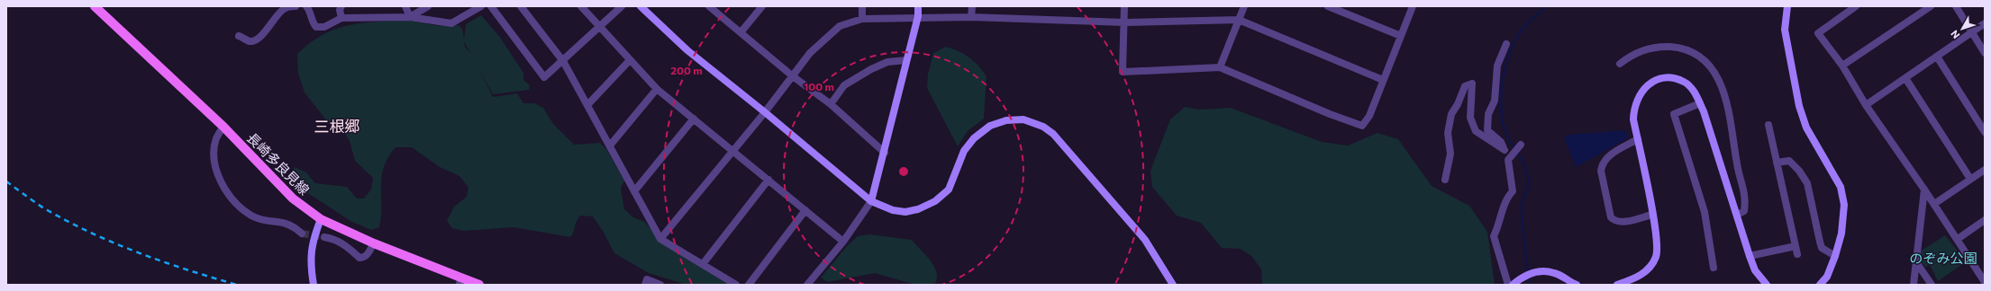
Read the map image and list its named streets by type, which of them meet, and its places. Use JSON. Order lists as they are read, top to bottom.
{
  "streets": {
    "main road": ["長崎多良見線"]
  },
  "districts": ["三根郷"],
  "parks": ["のぞみ公園"],
  "north": "bottom left",
  "rings": ["200 m", "100 m"]
}
